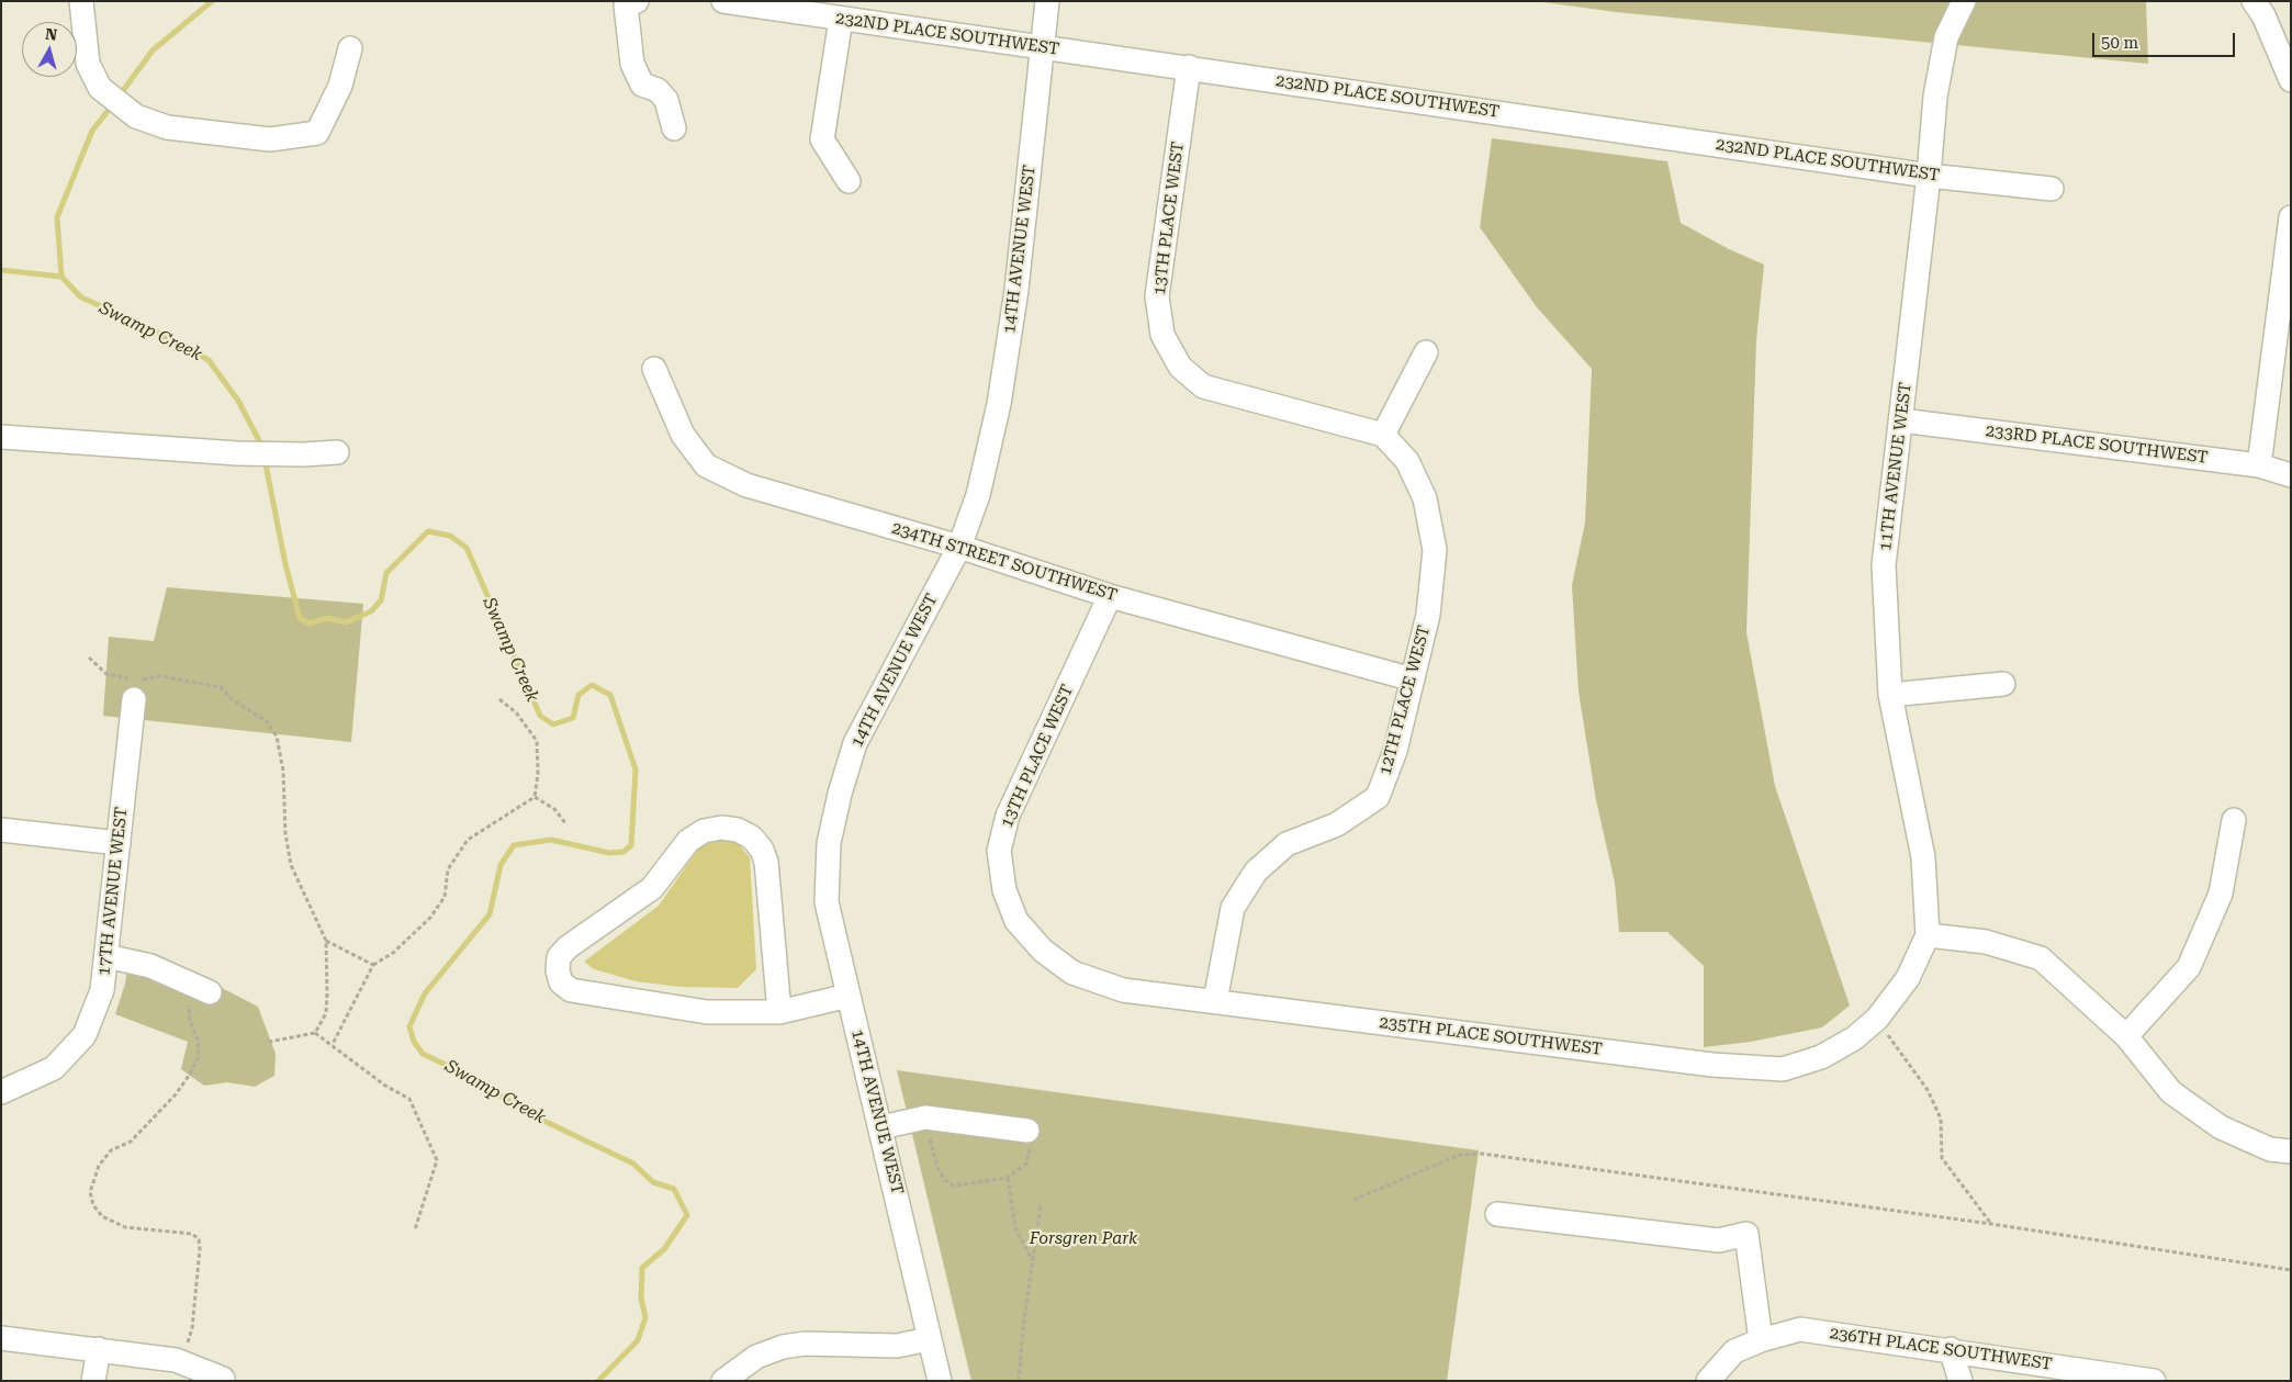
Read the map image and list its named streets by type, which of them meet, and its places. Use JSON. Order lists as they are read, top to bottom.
{
  "streets": {
    "street": [
      "232ND PLACE SOUTHWEST",
      "13TH PLACE WEST",
      "14TH AVENUE WEST",
      "233RD PLACE SOUTHWEST",
      "11TH AVENUE WEST",
      "234TH STREET SOUTHWEST",
      "12TH PLACE WEST",
      "17TH AVENUE WEST",
      "235TH PLACE SOUTHWEST",
      "236TH PLACE SOUTHWEST"
    ]
  },
  "crossings": [
    ["232ND PLACE SOUTHWEST", "13TH PLACE WEST"],
    ["232ND PLACE SOUTHWEST", "14TH AVENUE WEST"],
    ["232ND PLACE SOUTHWEST", "11TH AVENUE WEST"],
    ["13TH PLACE WEST", "234TH STREET SOUTHWEST"],
    ["13TH PLACE WEST", "12TH PLACE WEST"],
    ["13TH PLACE WEST", "235TH PLACE SOUTHWEST"],
    ["14TH AVENUE WEST", "234TH STREET SOUTHWEST"],
    ["233RD PLACE SOUTHWEST", "11TH AVENUE WEST"],
    ["11TH AVENUE WEST", "235TH PLACE SOUTHWEST"],
    ["234TH STREET SOUTHWEST", "12TH PLACE WEST"],
    ["12TH PLACE WEST", "235TH PLACE SOUTHWEST"]
  ],
  "water": ["Swamp Creek"],
  "parks": ["Forsgren Park"],
  "scale_bar": "50 m",
  "north": "top"
}
